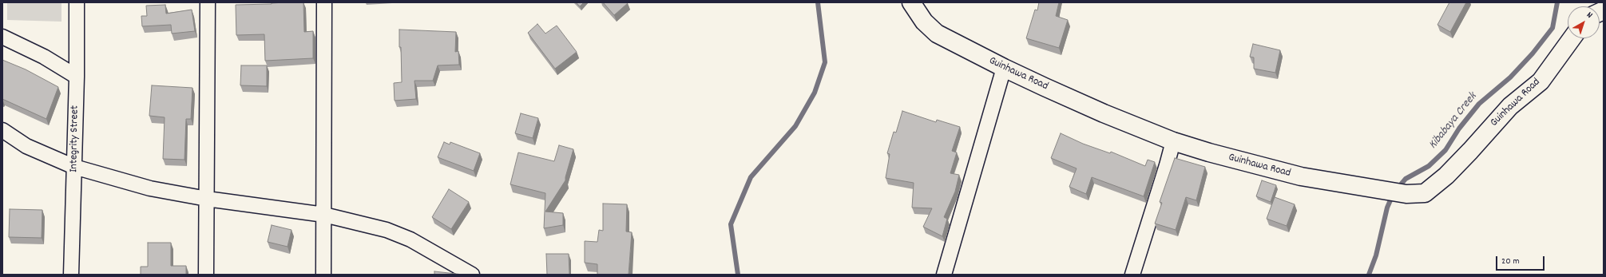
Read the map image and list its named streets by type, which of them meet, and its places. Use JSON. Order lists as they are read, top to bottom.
{
  "streets": {
    "street": ["Guinhawa Road", "Integrity Street"]
  },
  "water": ["Kibabaya Creek"],
  "scale_bar": "20 m",
  "north": "top right"
}
